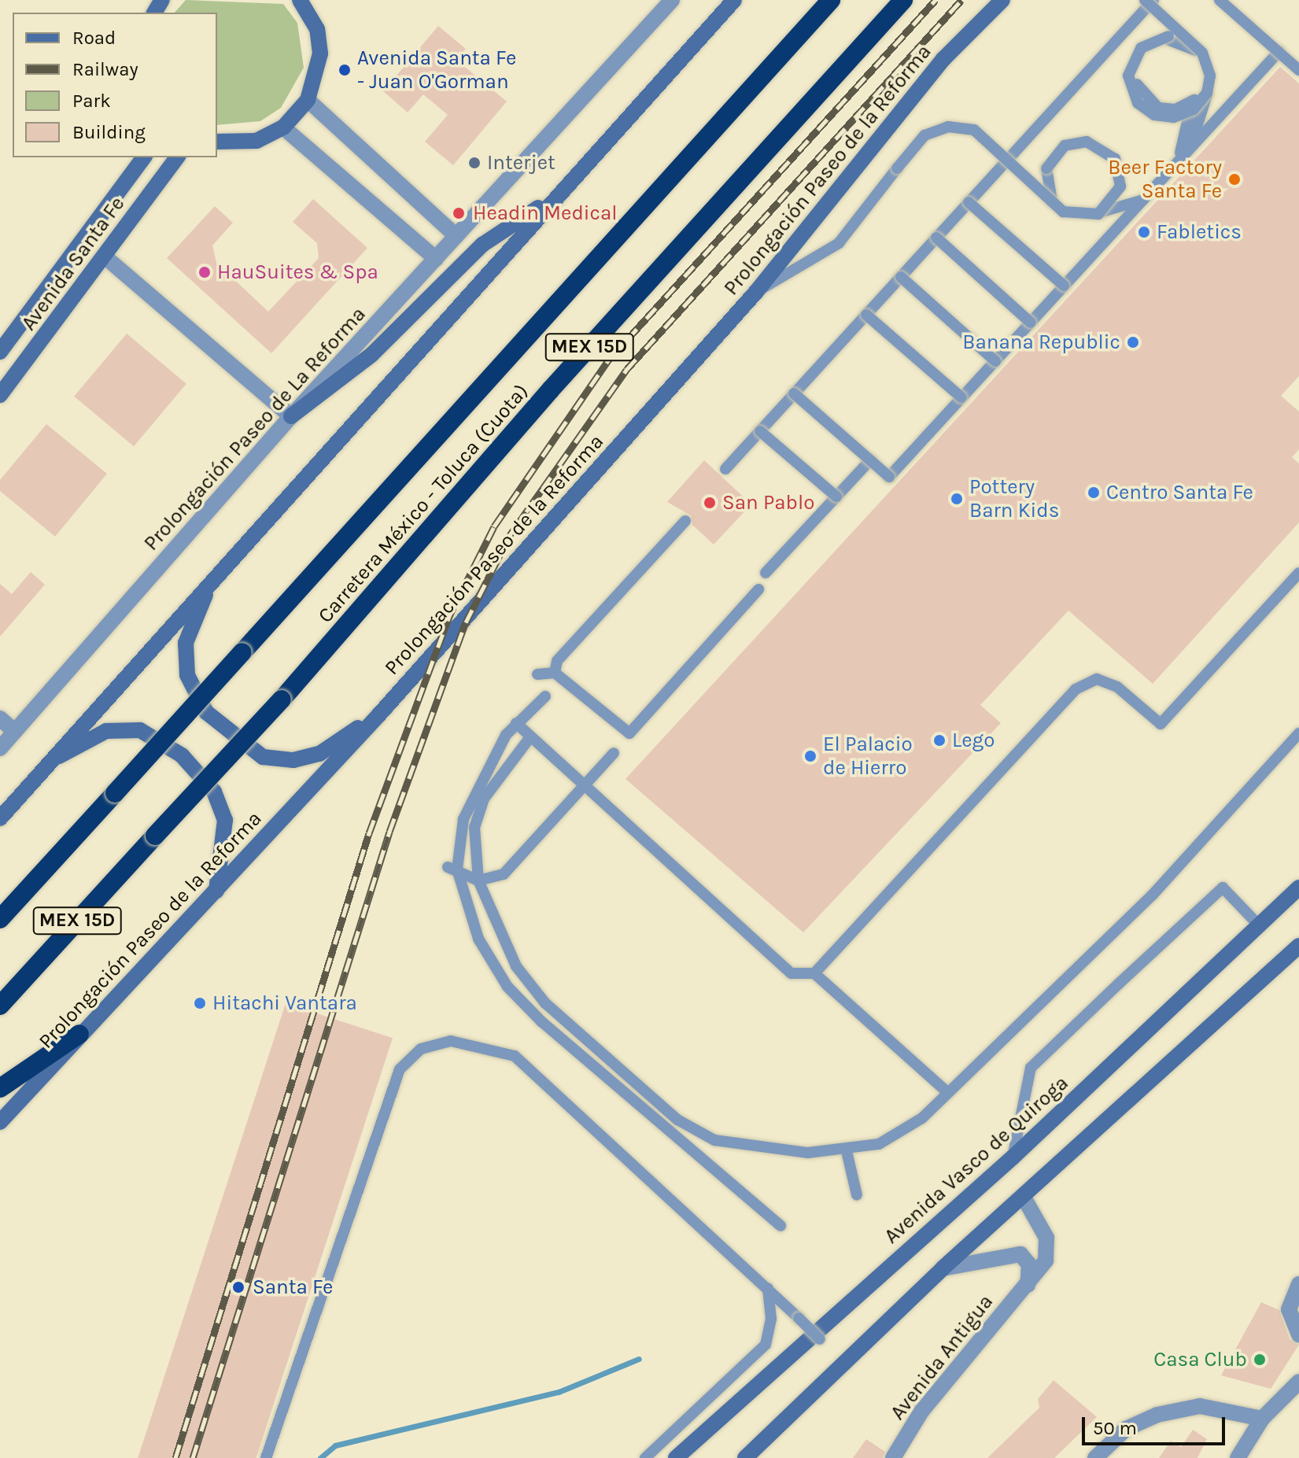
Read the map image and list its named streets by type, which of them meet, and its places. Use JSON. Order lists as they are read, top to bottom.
{
  "streets": {
    "highway": ["MEX 15D", "Carretera México - Toluca (Cuota)"],
    "main road": ["Prolongación Paseo de la Reforma", "Avenida Santa Fe", "Avenida Vasco de Quiroga"],
    "street": ["Prolongación Paseo de La Reforma", "Avenida Antigua"]
  },
  "places": [
    "Avenida Santa Fe - Juan O'Gorman",
    "Interjet",
    "Beer Factory Santa Fe",
    "Headin Medical",
    "Fabletics",
    "HauSuites & Spa",
    "Banana Republic",
    "Centro Santa Fe",
    "Pottery Barn Kids",
    "San Pablo",
    "Lego",
    "El Palacio de Hierro",
    "Hitachi Vantara",
    "Santa Fe",
    "Casa Club"
  ],
  "legend": [
    "Road",
    "Railway",
    "Park",
    "Building"
  ],
  "scale_bar": "50 m"
}
